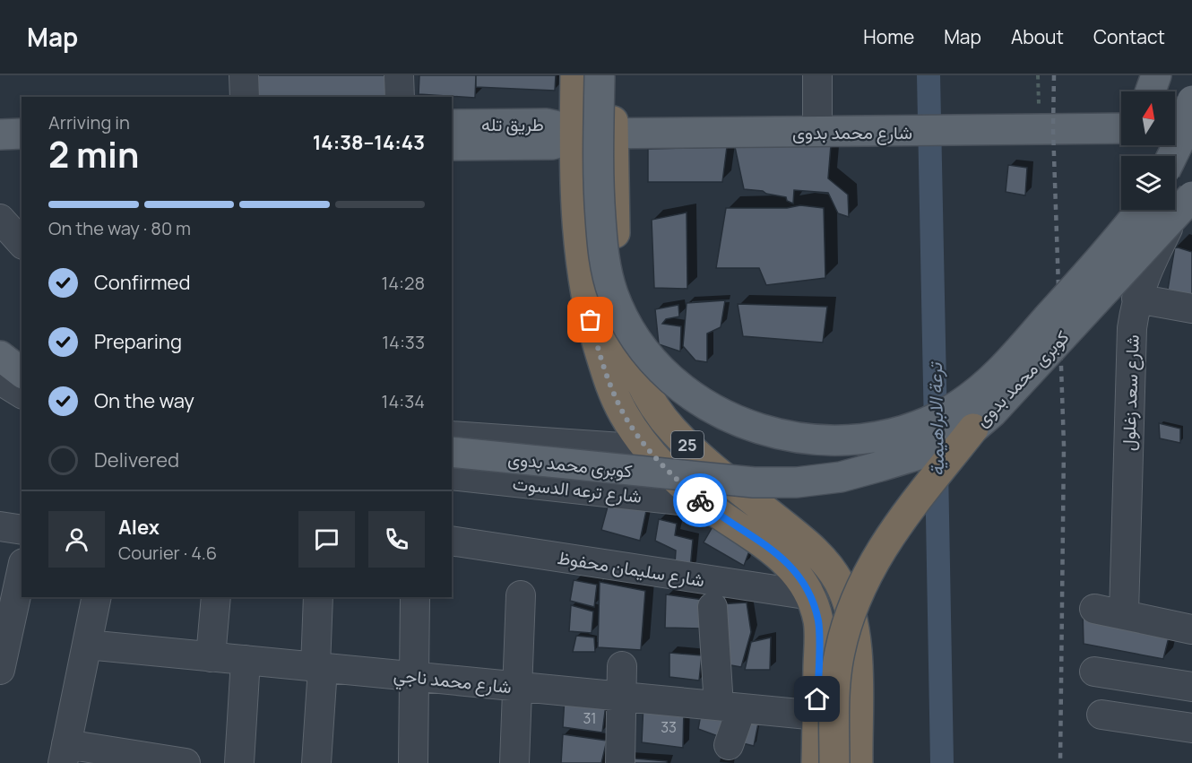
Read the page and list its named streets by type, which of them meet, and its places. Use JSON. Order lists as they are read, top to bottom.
{
  "streets": {
    "highway": ["25"],
    "main road": ["طريق تله", "شارع محمد بدوى", "كوبرى محمد بدوى"],
    "street": [
      "شارع سعد زغلول",
      "شارع ترعه الدسوت",
      "شارع سليمان محفوظ",
      "شارع محمد ناجي"
    ]
  },
  "crossings": [
    ["طريق تله", "شارع محمد بدوى"],
    ["طريق تله", "25"],
    ["شارع محمد بدوى", "25"],
    ["كوبرى محمد بدوى", "شارع سعد زغلول"],
    ["25", "شارع ترعه الدسوت"],
    ["25", "شارع سليمان محفوظ"],
    ["25", "شارع محمد ناجي"]
  ],
  "water": ["ترعة الابراهيمية"],
  "house_numbers": ["31", "33"],
  "north": "top",
  "page": {
    "header": "Map",
    "nav": [
      "Home",
      "Map",
      "About",
      "Contact"
    ],
    "heading": ["2 min", "Arriving in", "14:38–14:43"],
    "panel": ["Alex", "Courier · 4.6"],
    "bar": "On the way · 80 m",
    "list": [
      ["Confirmed", "14:28"],
      ["Preparing", "14:33"],
      ["On the way", "14:34"],
      "Delivered"
    ]
  }
}
